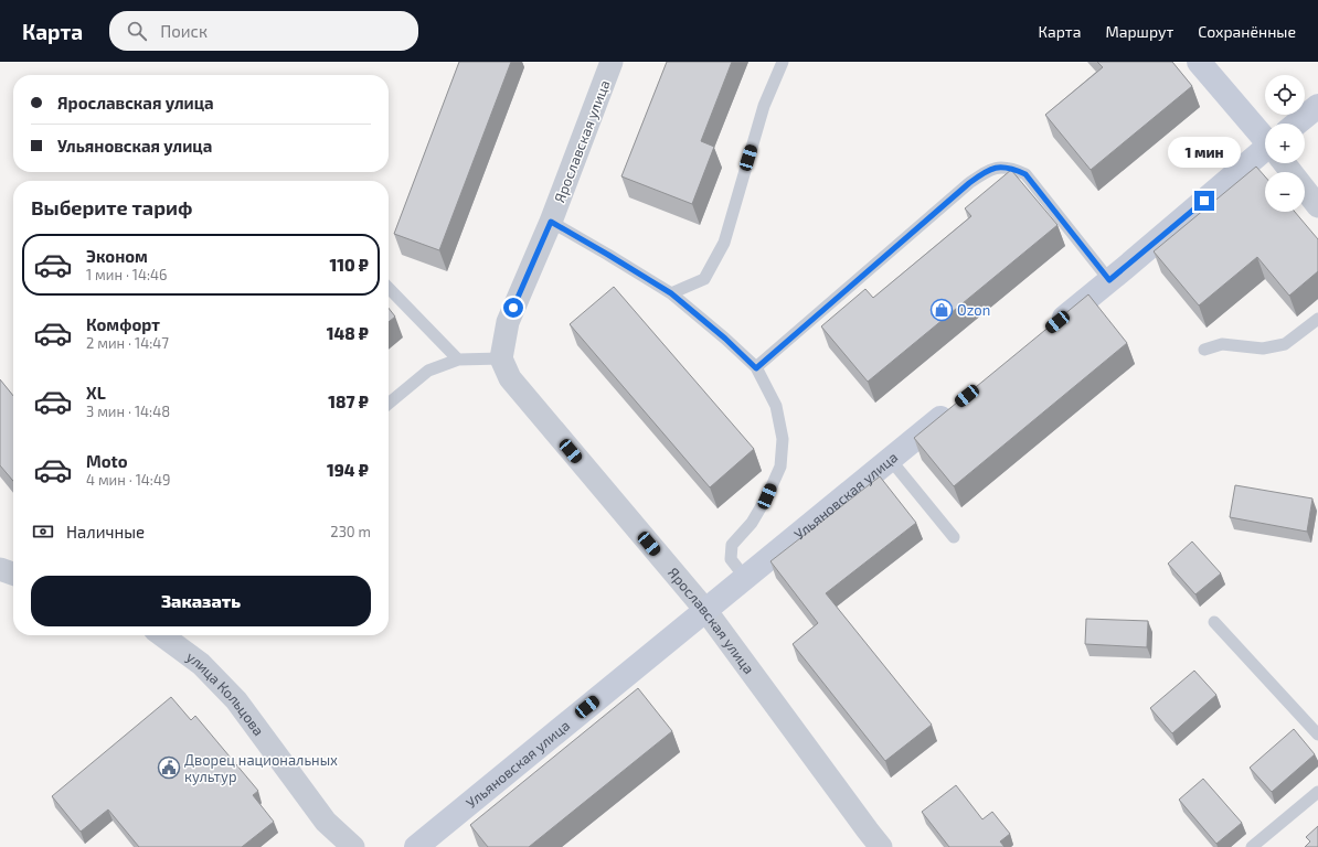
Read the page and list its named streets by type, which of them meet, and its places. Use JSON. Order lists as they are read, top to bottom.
{
  "streets": {
    "main road": ["Ульяновская улица"],
    "street": ["Ярославская улица", "улица Кольцова"]
  },
  "crossings": [
    ["Ярославская улица", "Ульяновская улица"]
  ],
  "places": {
    "shop": ["Ozon"],
    "public building": ["Дворец национальных культур"]
  },
  "page": {
    "header": "Карта",
    "search": "Поиск",
    "nav": ["Карта", "Маршрут", "Сохранённые"],
    "map_buttons": ["+", "−"],
    "banner": ["Ярославская улица", "Ульяновская улица"],
    "bubble": "1 мин",
    "heading": "Выберите тариф",
    "list": [
      {
        "name": "Эконом",
        "note": "1 мин · 14:46",
        "value": "110 ₽"
      },
      {
        "name": "Комфорт",
        "note": "2 мин · 14:47",
        "value": "148 ₽"
      },
      {
        "name": "XL",
        "note": "3 мин · 14:48",
        "value": "187 ₽"
      },
      {
        "name": "Moto",
        "note": "4 мин · 14:49",
        "value": "194 ₽"
      }
    ],
    "pay": ["Наличные", "230 m"],
    "buttons": "Заказать"
  }
}
